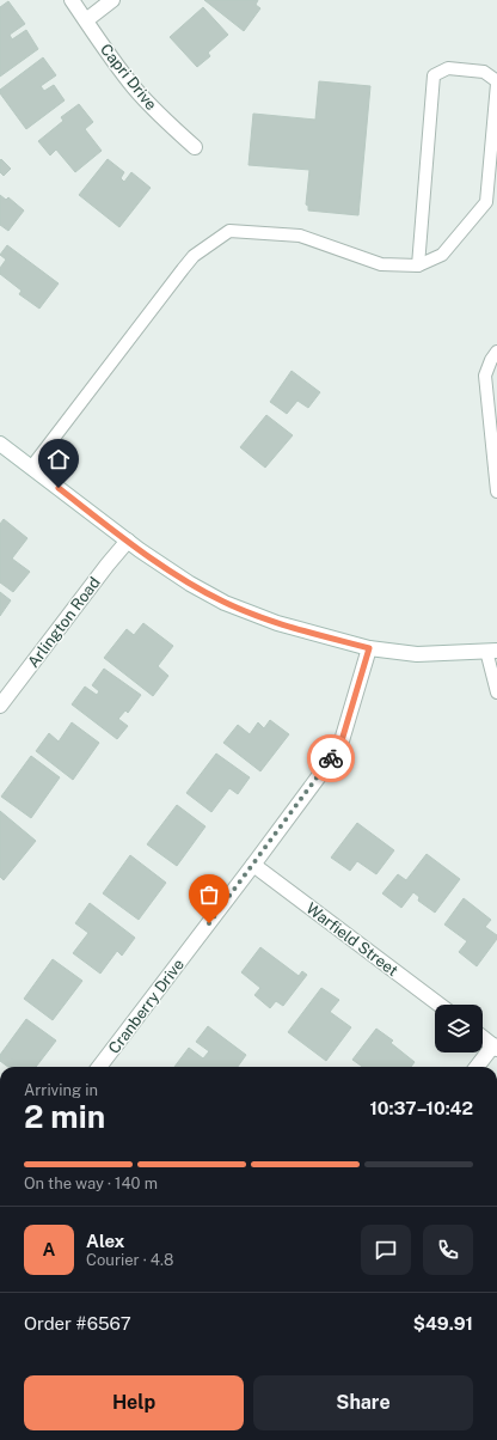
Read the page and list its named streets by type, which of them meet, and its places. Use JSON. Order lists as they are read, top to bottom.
{
  "streets": {
    "street": [
      "Capri Drive",
      "Arlington Road",
      "Warfield Street",
      "Cranberry Drive"
    ]
  },
  "crossings": [
    ["Warfield Street", "Cranberry Drive"]
  ],
  "page": {
    "heading": ["2 min", "Arriving in", "10:37–10:42"],
    "panel": [
      "Alex",
      "Courier · 4.8",
      "Order #6567",
      "$49.91"
    ],
    "bar": "On the way · 140 m",
    "round": "A",
    "buttons": ["Help", "Share"]
  }
}
